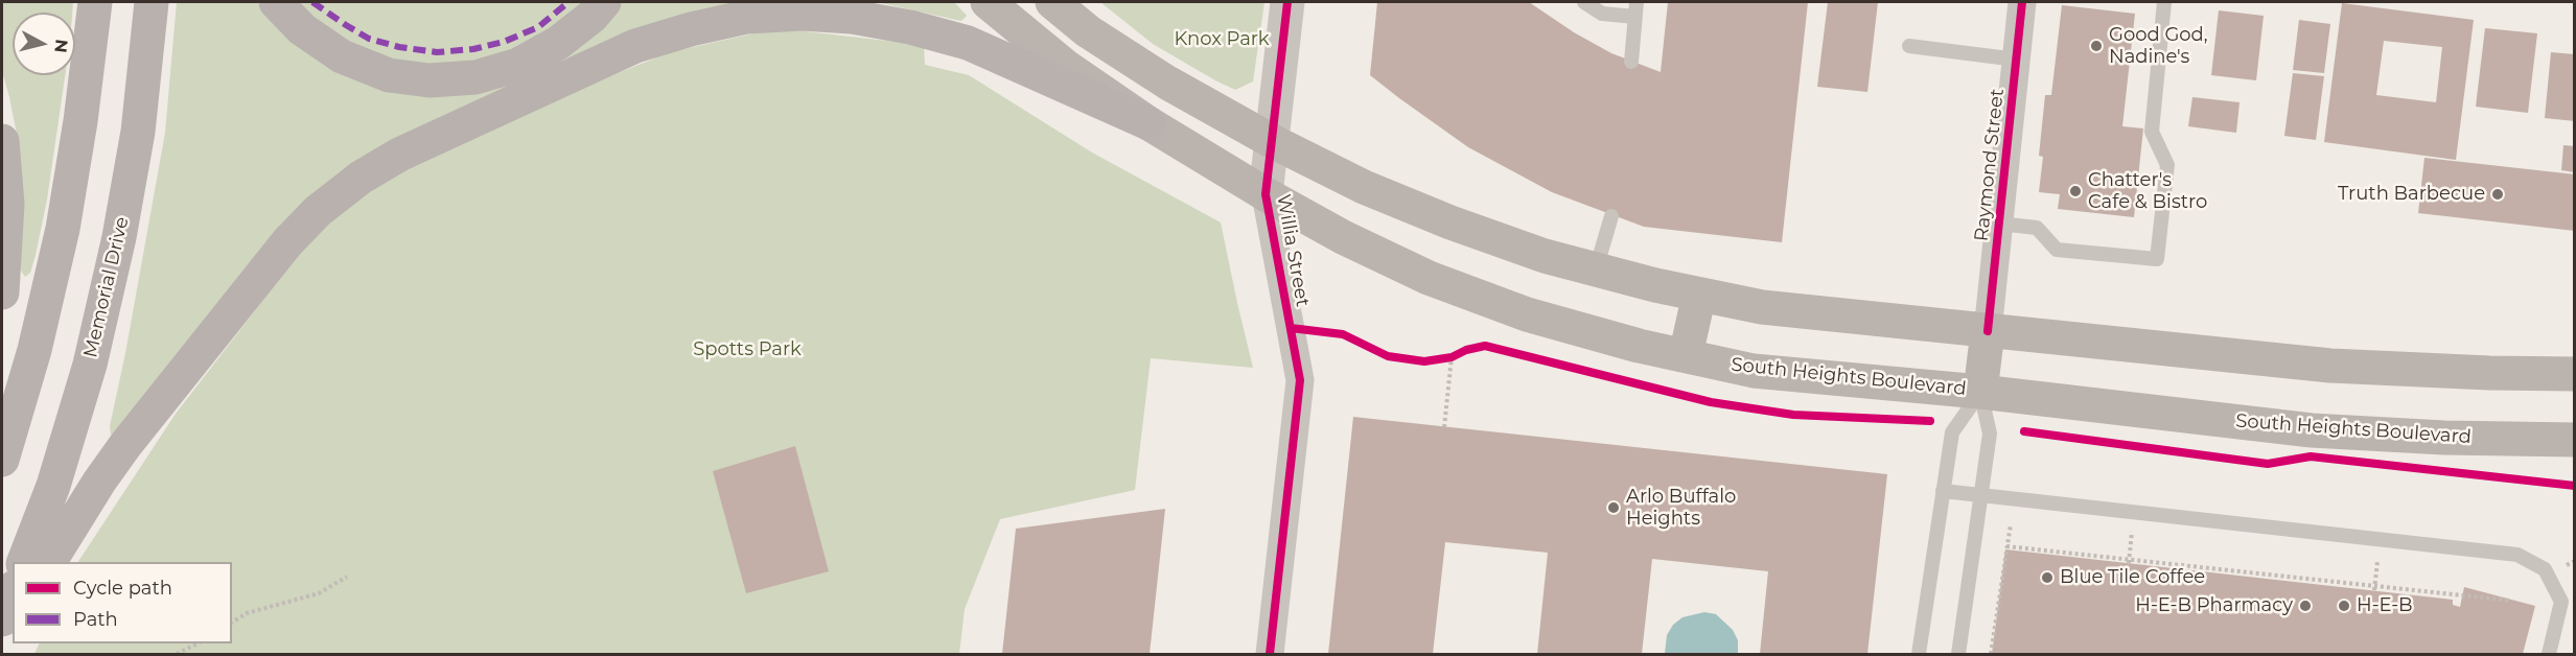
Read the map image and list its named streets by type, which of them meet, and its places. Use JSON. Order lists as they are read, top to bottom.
{
  "streets": {
    "main road": ["Memorial Drive", "South Heights Boulevard"],
    "street": ["Raymond Street", "Willia Street"]
  },
  "crossings": [
    ["Willia Street", "South Heights Boulevard"]
  ],
  "parks": ["Knox Park", "Spotts Park"],
  "places": [
    "Good God, Nadine's",
    "Chatter's Cafe & Bistro",
    "Truth Barbecue",
    "Arlo Buffalo Heights",
    "Blue Tile Coffee",
    "H-E-B Pharmacy",
    "H-E-B"
  ],
  "legend": ["Cycle path", "Path"],
  "north": "right"
}
